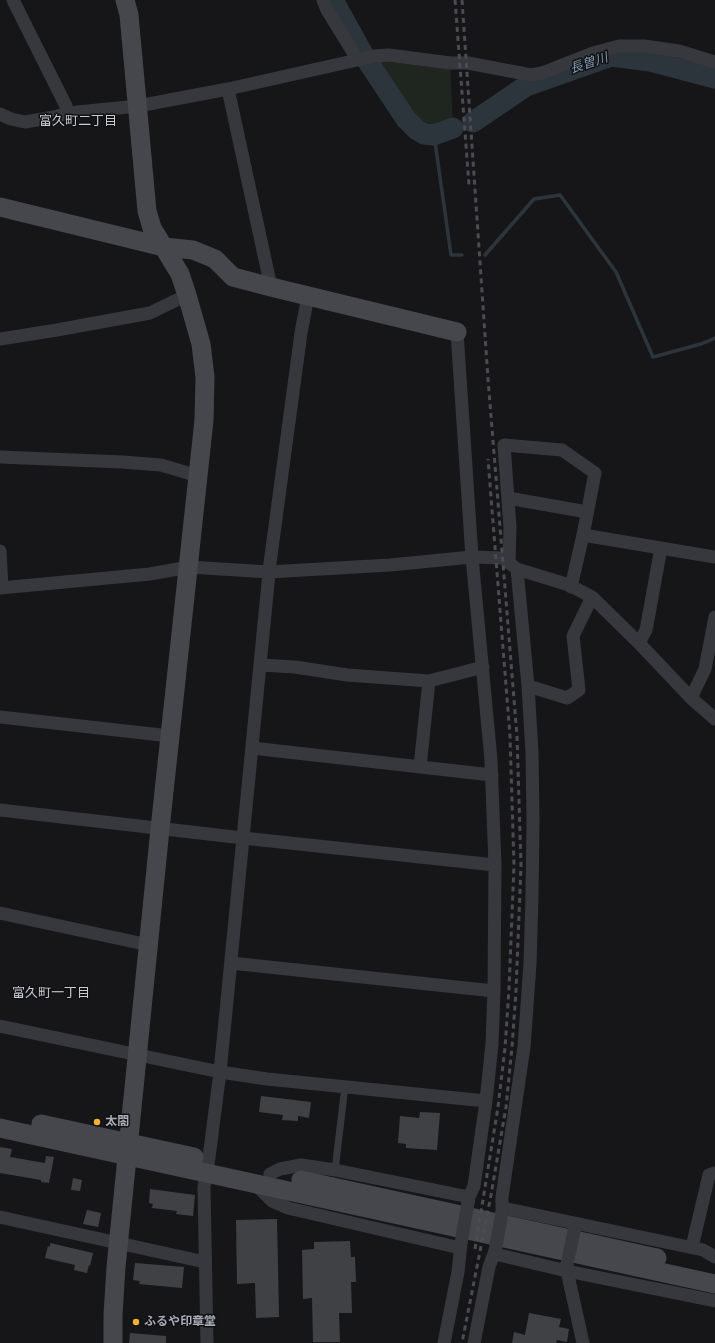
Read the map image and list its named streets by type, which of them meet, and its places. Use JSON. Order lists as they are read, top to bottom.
{
  "districts": ["富久町二丁目", "富久町一丁目"],
  "water": ["長曽川"],
  "places": ["太閤", "ふるや印章堂"]
}
